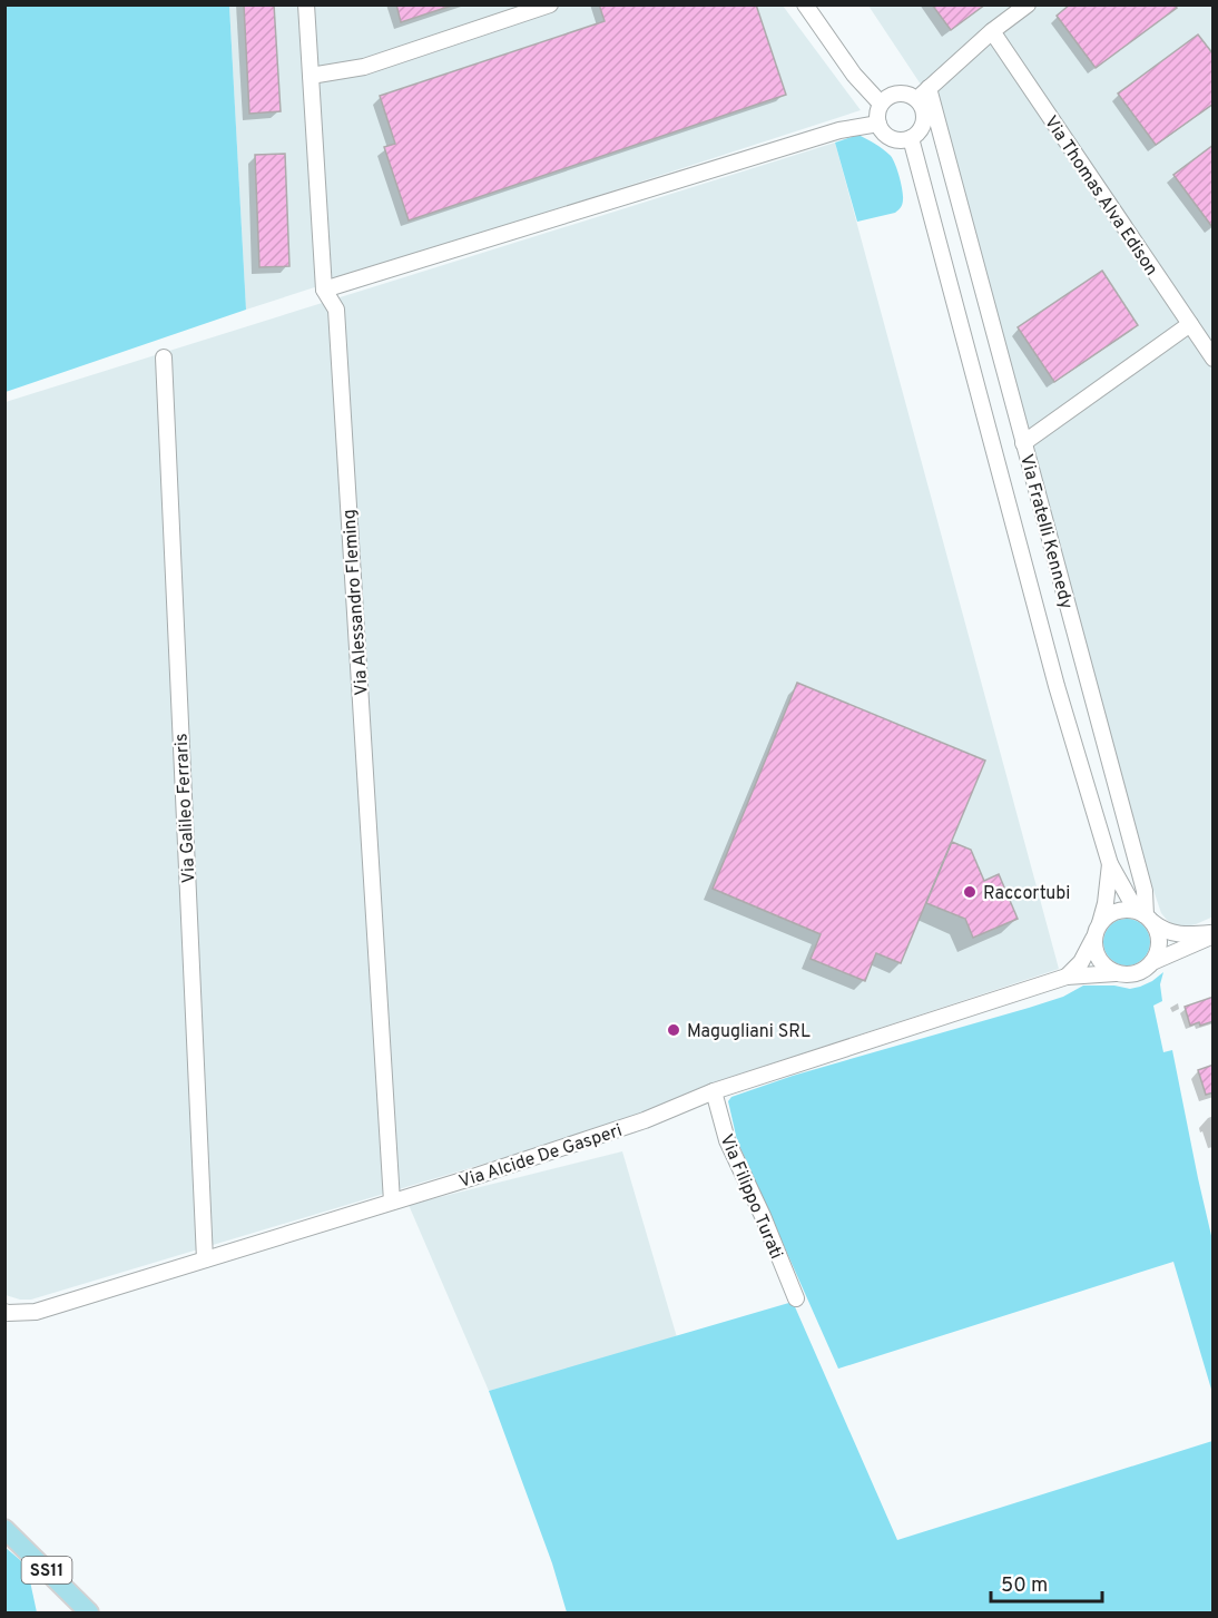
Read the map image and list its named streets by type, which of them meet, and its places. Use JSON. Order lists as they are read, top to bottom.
{
  "streets": {
    "main road": ["SS11"],
    "street": [
      "Via Thomas Alva Edison",
      "Via Fratelli Kennedy",
      "Via Alessandro Fleming",
      "Via Galileo Ferraris",
      "Via Alcide De Gasperi",
      "Via Filippo Turati"
    ]
  },
  "crossings": [
    ["Via Fratelli Kennedy", "Via Alcide De Gasperi"],
    ["Via Alessandro Fleming", "Via Alcide De Gasperi"],
    ["Via Galileo Ferraris", "Via Alcide De Gasperi"],
    ["Via Alcide De Gasperi", "Via Filippo Turati"]
  ],
  "places": ["Raccortubi", "Magugliani SRL"],
  "scale_bar": "50 m"
}
